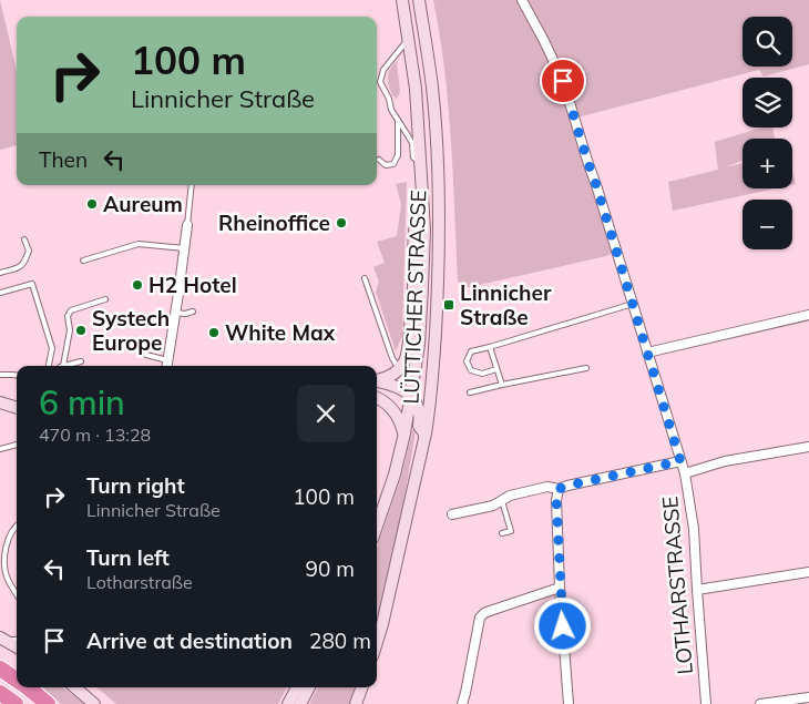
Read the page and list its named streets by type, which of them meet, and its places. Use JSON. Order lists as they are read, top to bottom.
{
  "streets": {
    "main road": ["LÜTTICHER STRASSE"],
    "street": ["LOTHARSTRASSE"]
  },
  "places": {
    "other": [
      "Aureum",
      "Rheinoffice",
      "H2 Hotel",
      "Systech Europe",
      "White Max"
    ],
    "transit": ["Linnicher Straße"]
  },
  "page": {
    "map_buttons": ["+", "−"],
    "turn": ["100 m", "Linnicher Straße"],
    "then": "Then",
    "heading": ["6 min", "470 m · 13:28"],
    "list": [
      {
        "name": "Turn right",
        "note": "Linnicher Straße",
        "value": "100 m"
      },
      {
        "name": "Turn left",
        "note": "Lotharstraße",
        "value": "90 m"
      },
      {
        "name": "Arrive at destination",
        "value": "280 m"
      }
    ]
  }
}
